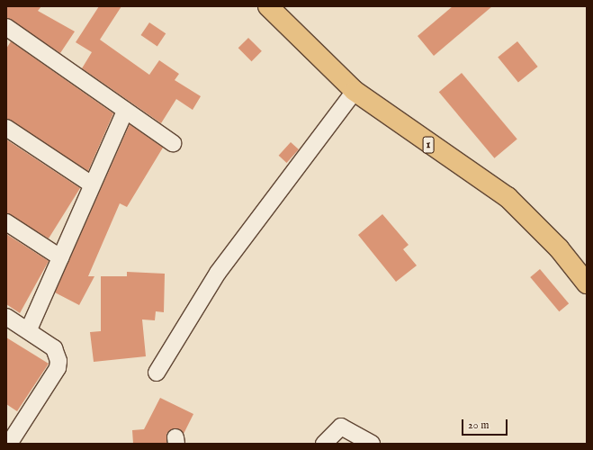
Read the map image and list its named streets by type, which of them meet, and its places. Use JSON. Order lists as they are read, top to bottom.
{
  "streets": {
    "highway": ["1"]
  },
  "scale_bar": "20 m"
}
